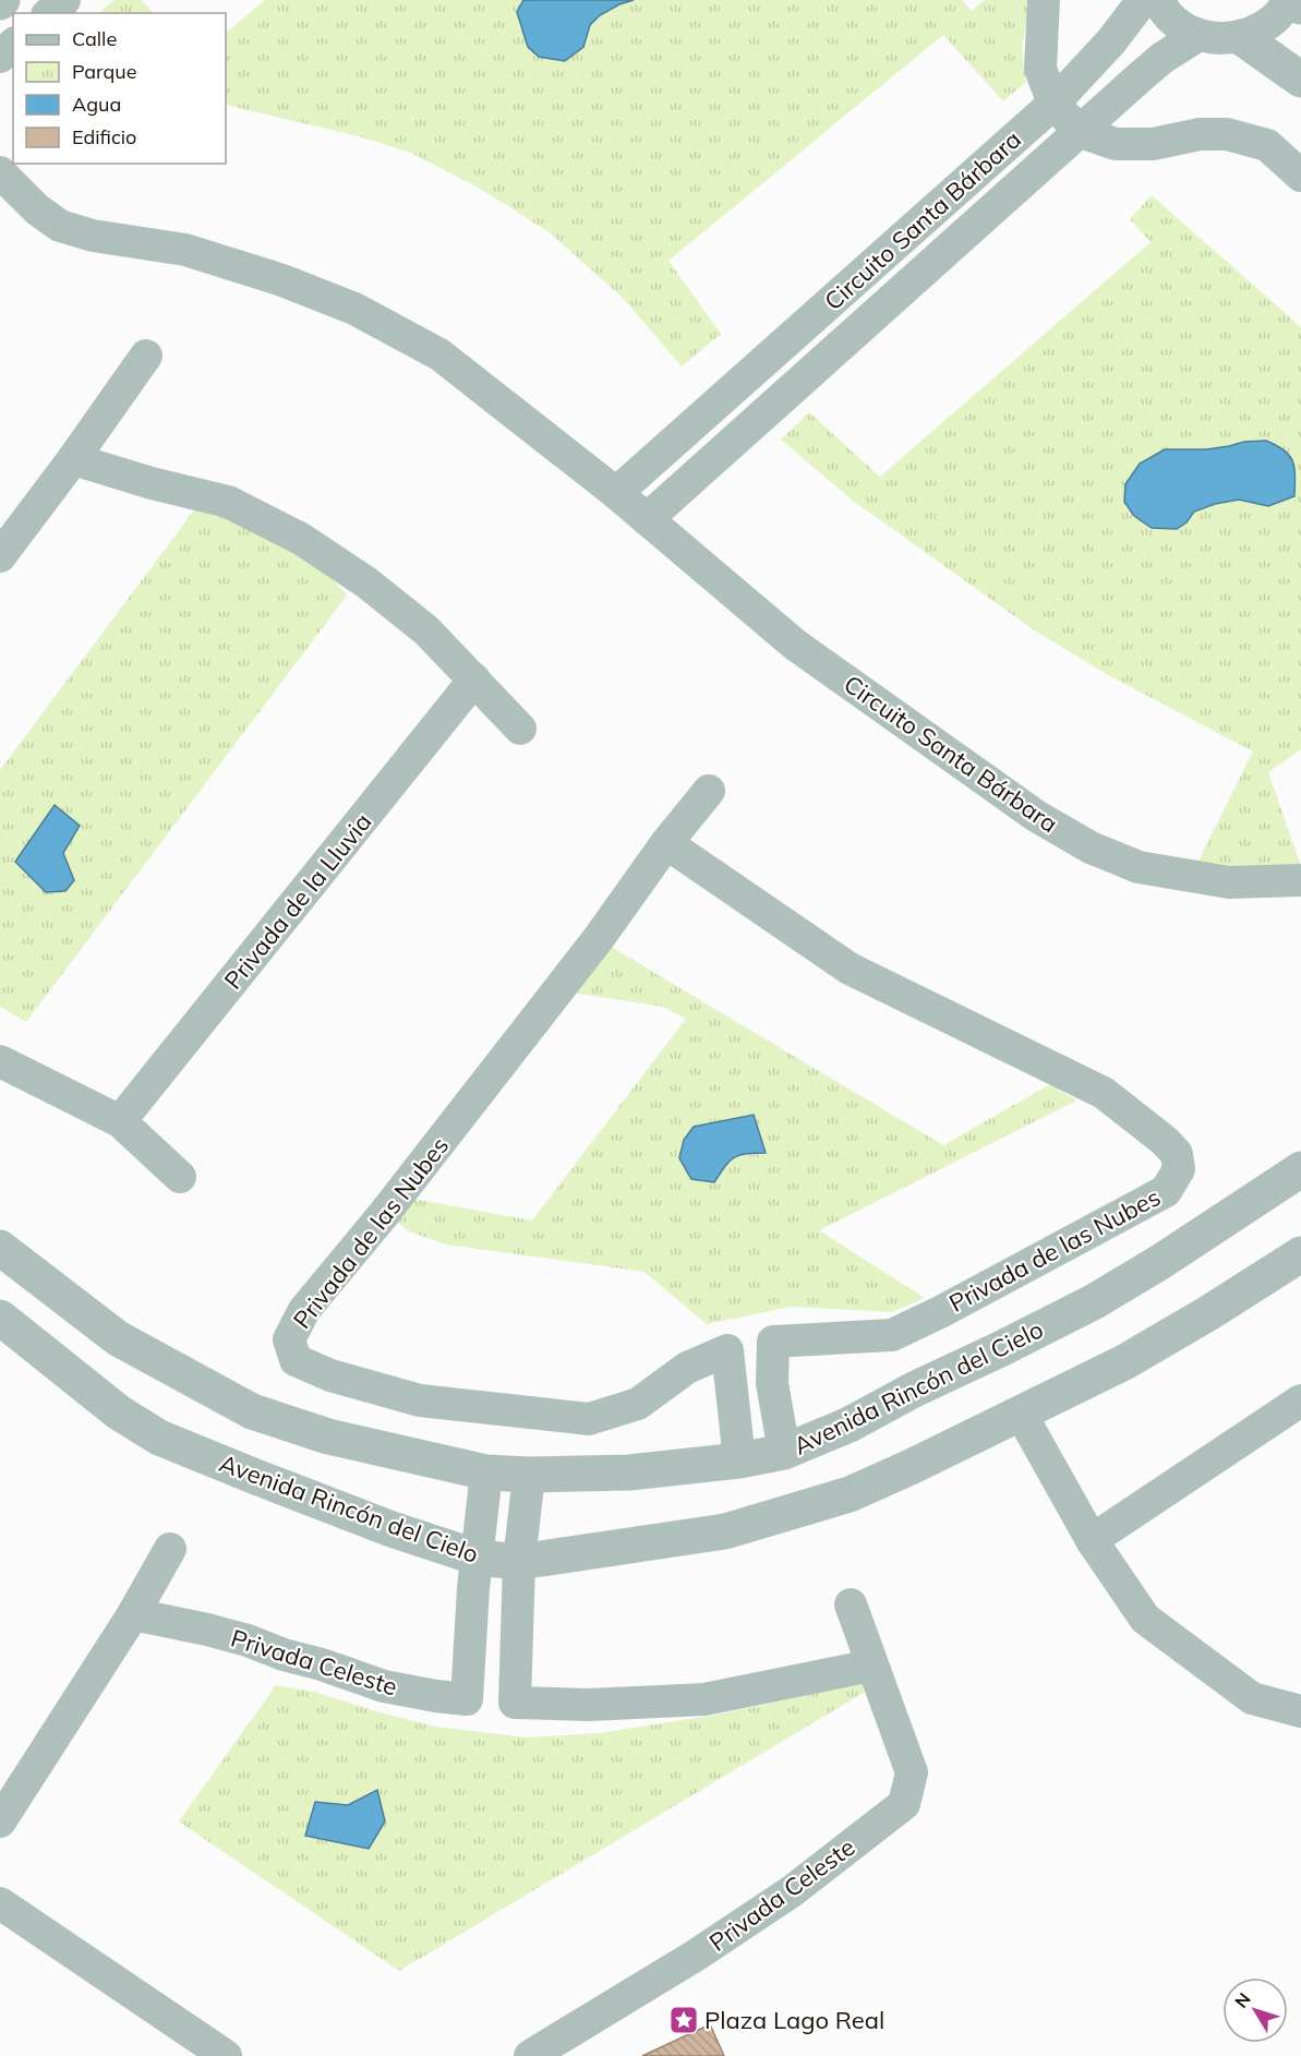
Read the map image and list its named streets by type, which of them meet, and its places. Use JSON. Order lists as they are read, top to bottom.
{
  "streets": {
    "street": [
      "Circuito Santa Bárbara",
      "Privada de la Lluvia",
      "Privada de las Nubes",
      "Avenida Rincón del Cielo",
      "Privada Celeste"
    ]
  },
  "crossings": [
    ["Privada de las Nubes", "Avenida Rincón del Cielo"],
    ["Avenida Rincón del Cielo", "Privada Celeste"]
  ],
  "places": {
    "place": ["Plaza Lago Real"]
  },
  "legend": [
    "Calle",
    "Parque",
    "Agua",
    "Edificio"
  ],
  "north": "top left"
}
